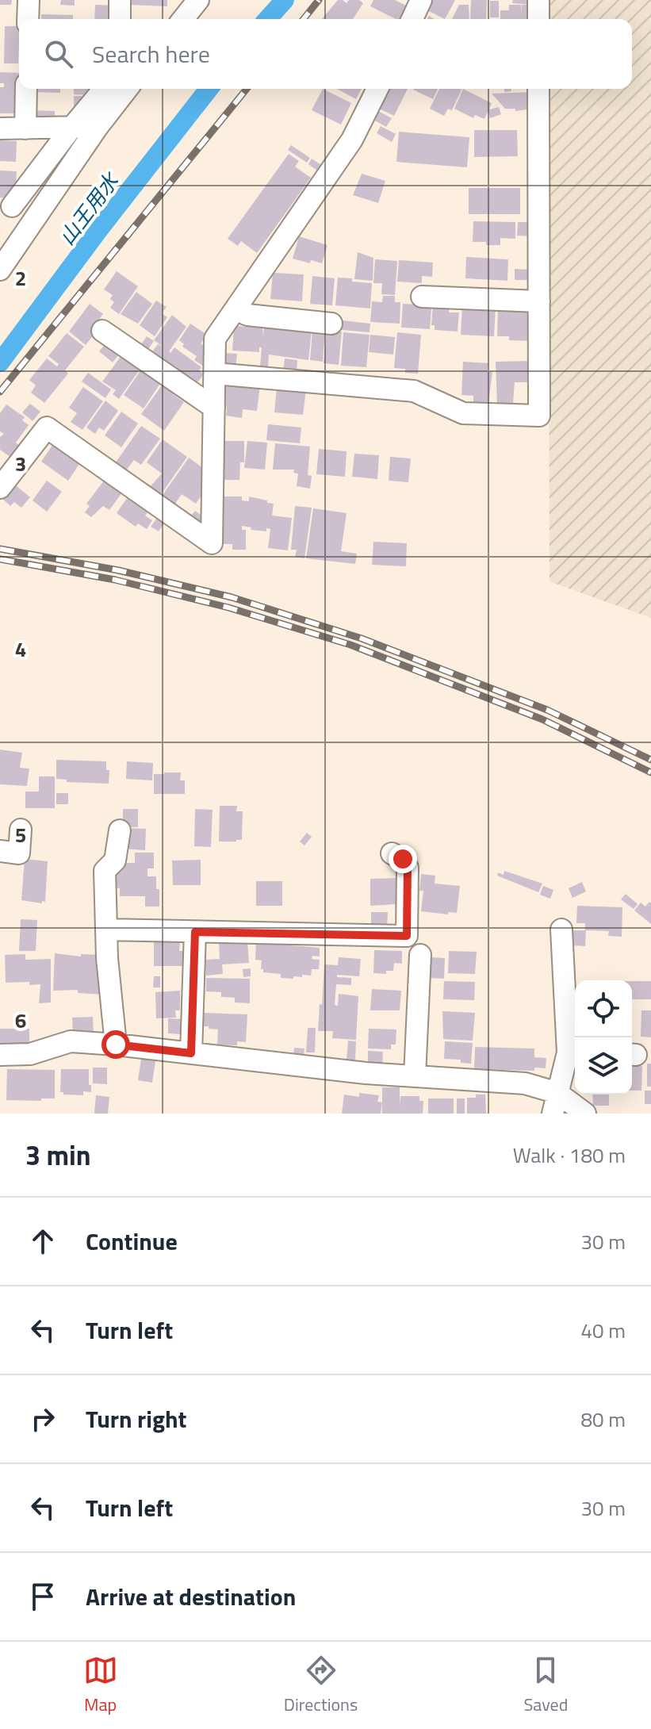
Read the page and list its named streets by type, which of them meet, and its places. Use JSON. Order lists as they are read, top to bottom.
{
  "water": ["山王用水"],
  "page": {
    "search": "Search here",
    "heading": ["3 min", "Walk · 180 m"],
    "list": [
      ["Continue", "30 m"],
      ["Turn left", "40 m"],
      ["Turn right", "80 m"],
      ["Turn left", "30 m"],
      "Arrive at destination"
    ],
    "nav": ["Map", "Directions", "Saved"]
  },
  "grid": {
    "rows": [
      "2",
      "3",
      "4",
      "5",
      "6"
    ]
  }
}
